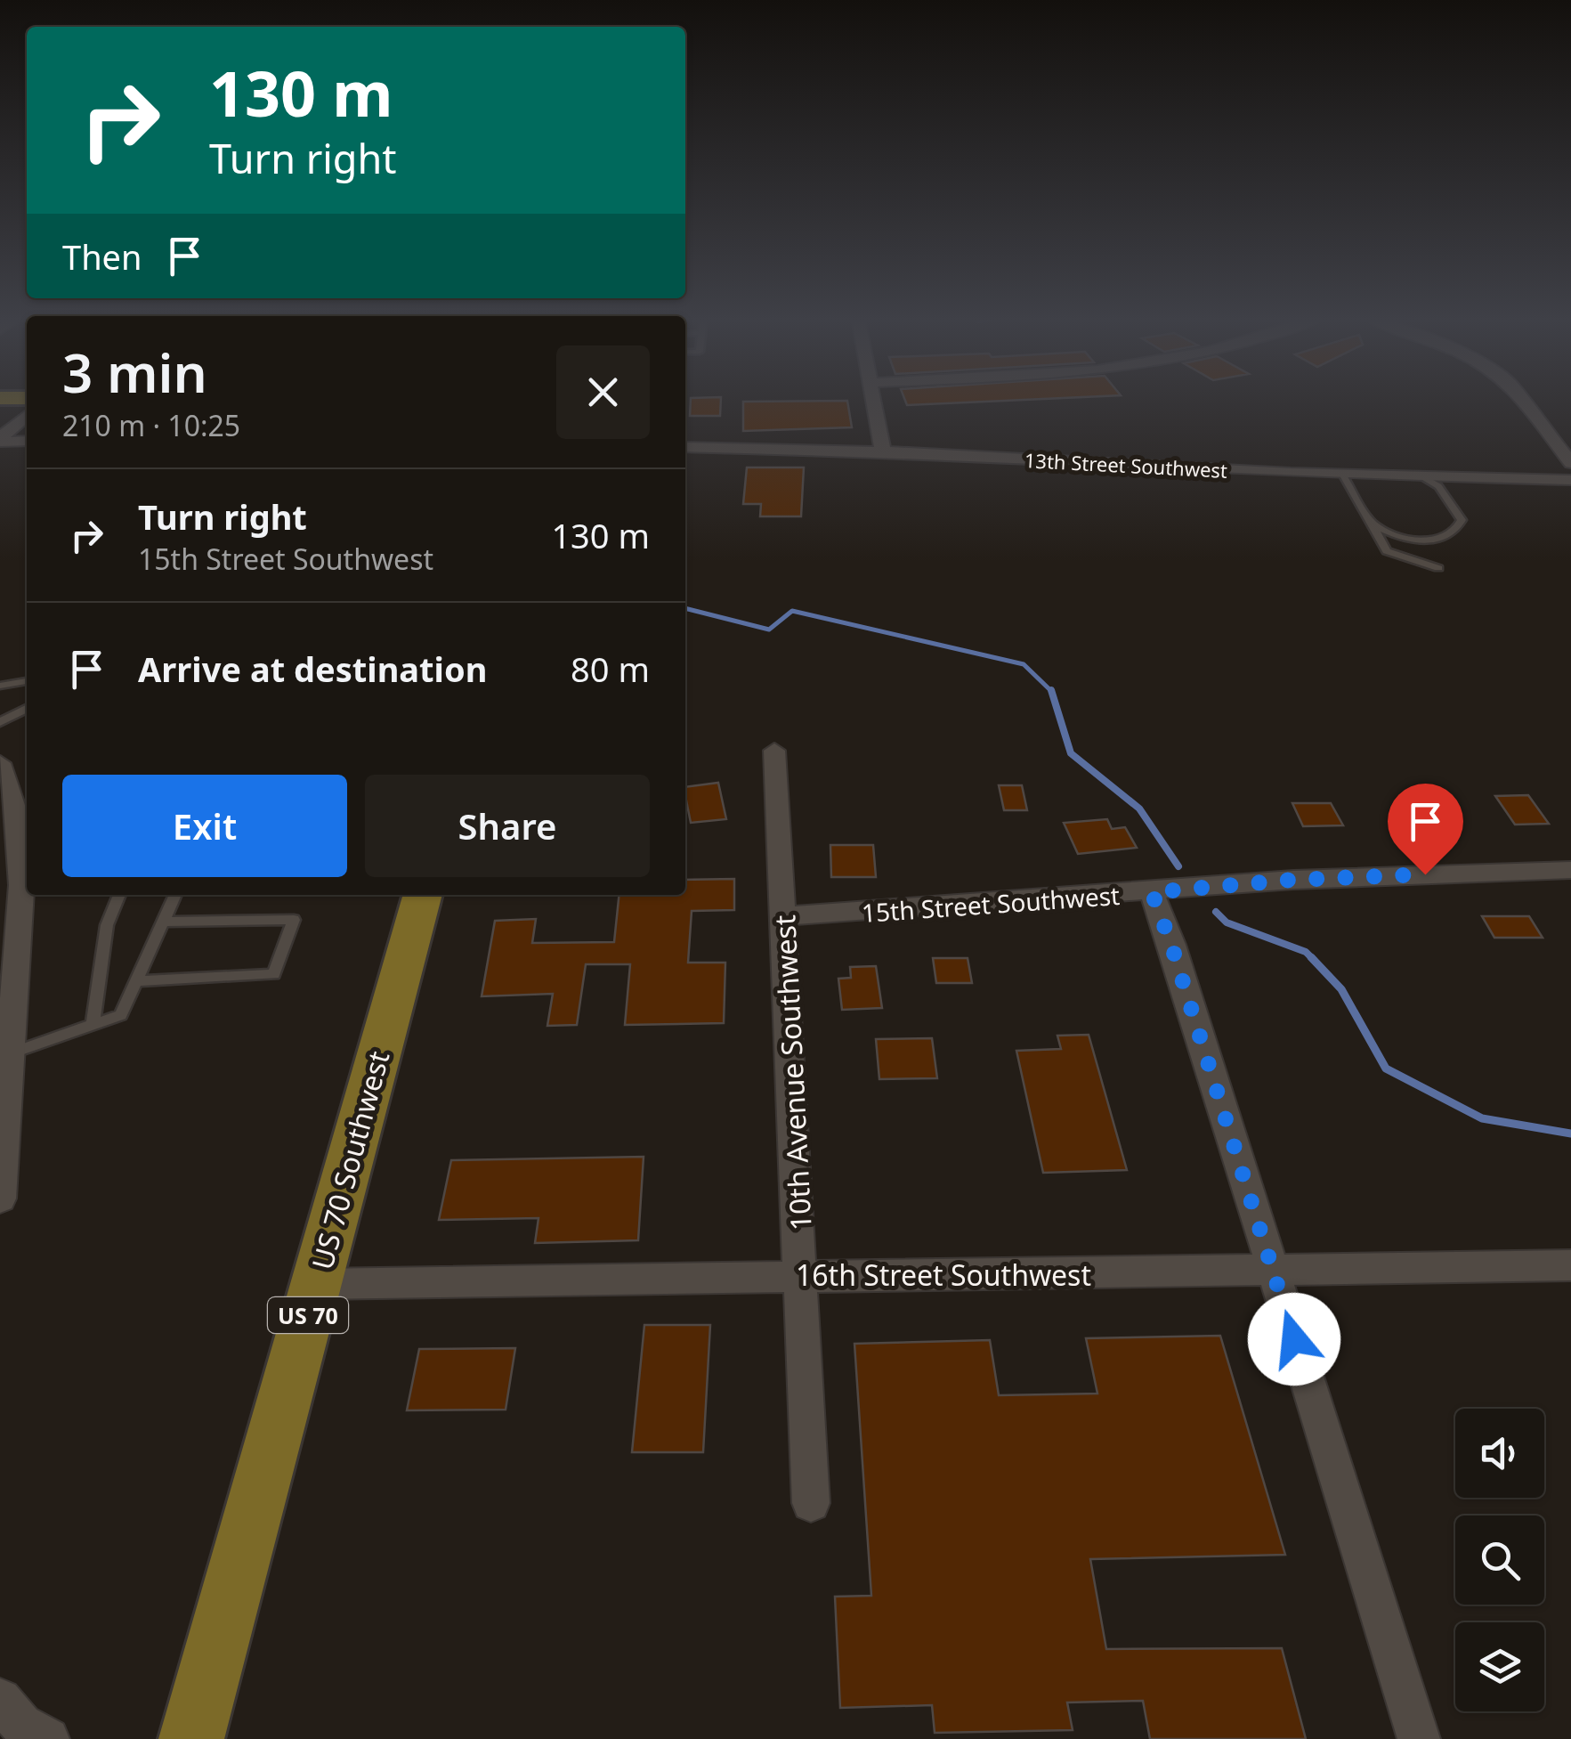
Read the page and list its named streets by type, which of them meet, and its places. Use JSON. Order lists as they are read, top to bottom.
{
  "streets": {
    "main road": ["US 70 Southwest", "US 70"],
    "street": [
      "13th Street Southwest",
      "15th Street Southwest",
      "10th Avenue Southwest",
      "16th Street Southwest"
    ]
  },
  "crossings": [
    ["15th Street Southwest", "10th Avenue Southwest"],
    ["10th Avenue Southwest", "16th Street Southwest"],
    ["US 70 Southwest", "16th Street Southwest"]
  ],
  "page": {
    "turn": ["130 m", "Turn right"],
    "then": "Then",
    "heading": ["3 min", "210 m · 10:25"],
    "list": [
      {
        "name": "Turn right",
        "note": "15th Street Southwest",
        "value": "130 m"
      },
      {
        "name": "Arrive at destination",
        "value": "80 m"
      }
    ],
    "buttons": ["Exit", "Share"]
  }
}
